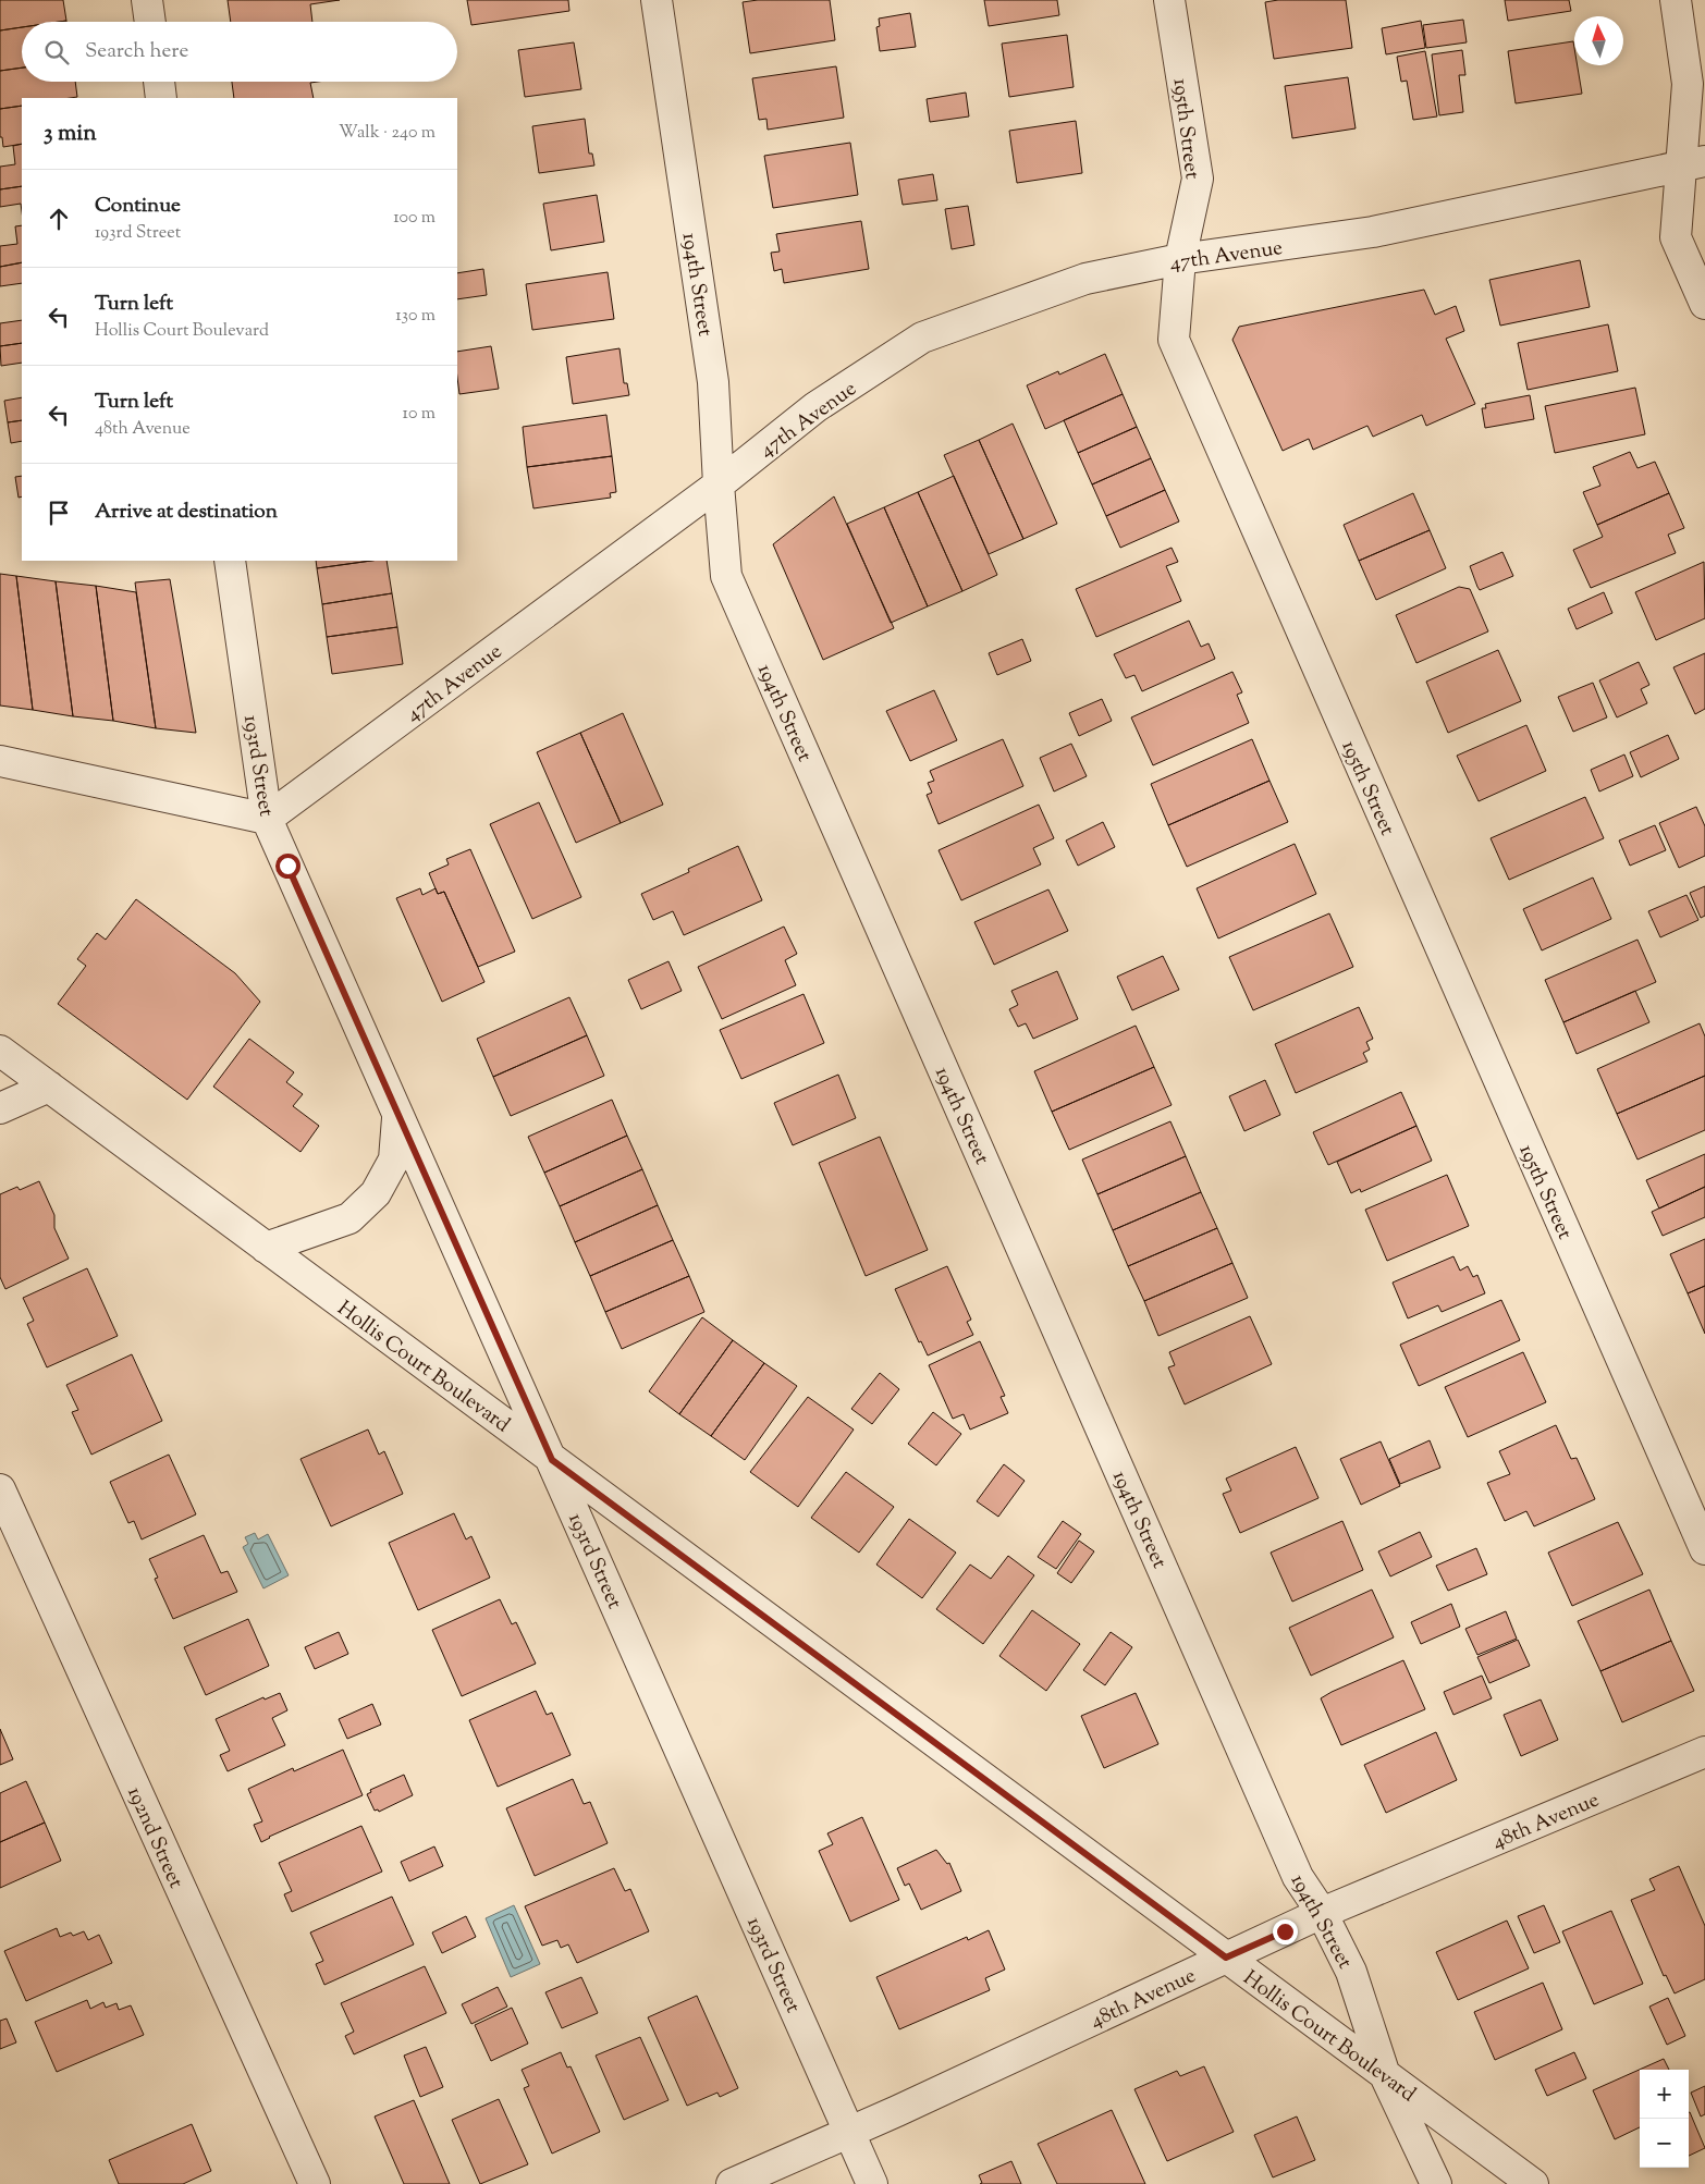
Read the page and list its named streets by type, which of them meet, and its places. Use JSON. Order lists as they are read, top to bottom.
{
  "streets": {
    "street": [
      "195th Street",
      "47th Avenue",
      "194th Street",
      "193rd Street",
      "Hollis Court Boulevard",
      "48th Avenue",
      "192nd Street"
    ]
  },
  "crossings": [
    ["195th Street", "47th Avenue"],
    ["47th Avenue", "194th Street"],
    ["47th Avenue", "193rd Street"],
    ["194th Street", "Hollis Court Boulevard"],
    ["194th Street", "48th Avenue"],
    ["193rd Street", "Hollis Court Boulevard"],
    ["193rd Street", "48th Avenue"],
    ["Hollis Court Boulevard", "48th Avenue"]
  ],
  "north": "top",
  "page": {
    "search": "Search here",
    "heading": ["3 min", "Walk · 240 m"],
    "list": [
      ["Continue", "193rd Street", "100 m"],
      ["Turn left", "Hollis Court Boulevard", "130 m"],
      ["Turn left", "48th Avenue", "10 m"],
      "Arrive at destination"
    ],
    "map_buttons": ["+", "−"]
  }
}
